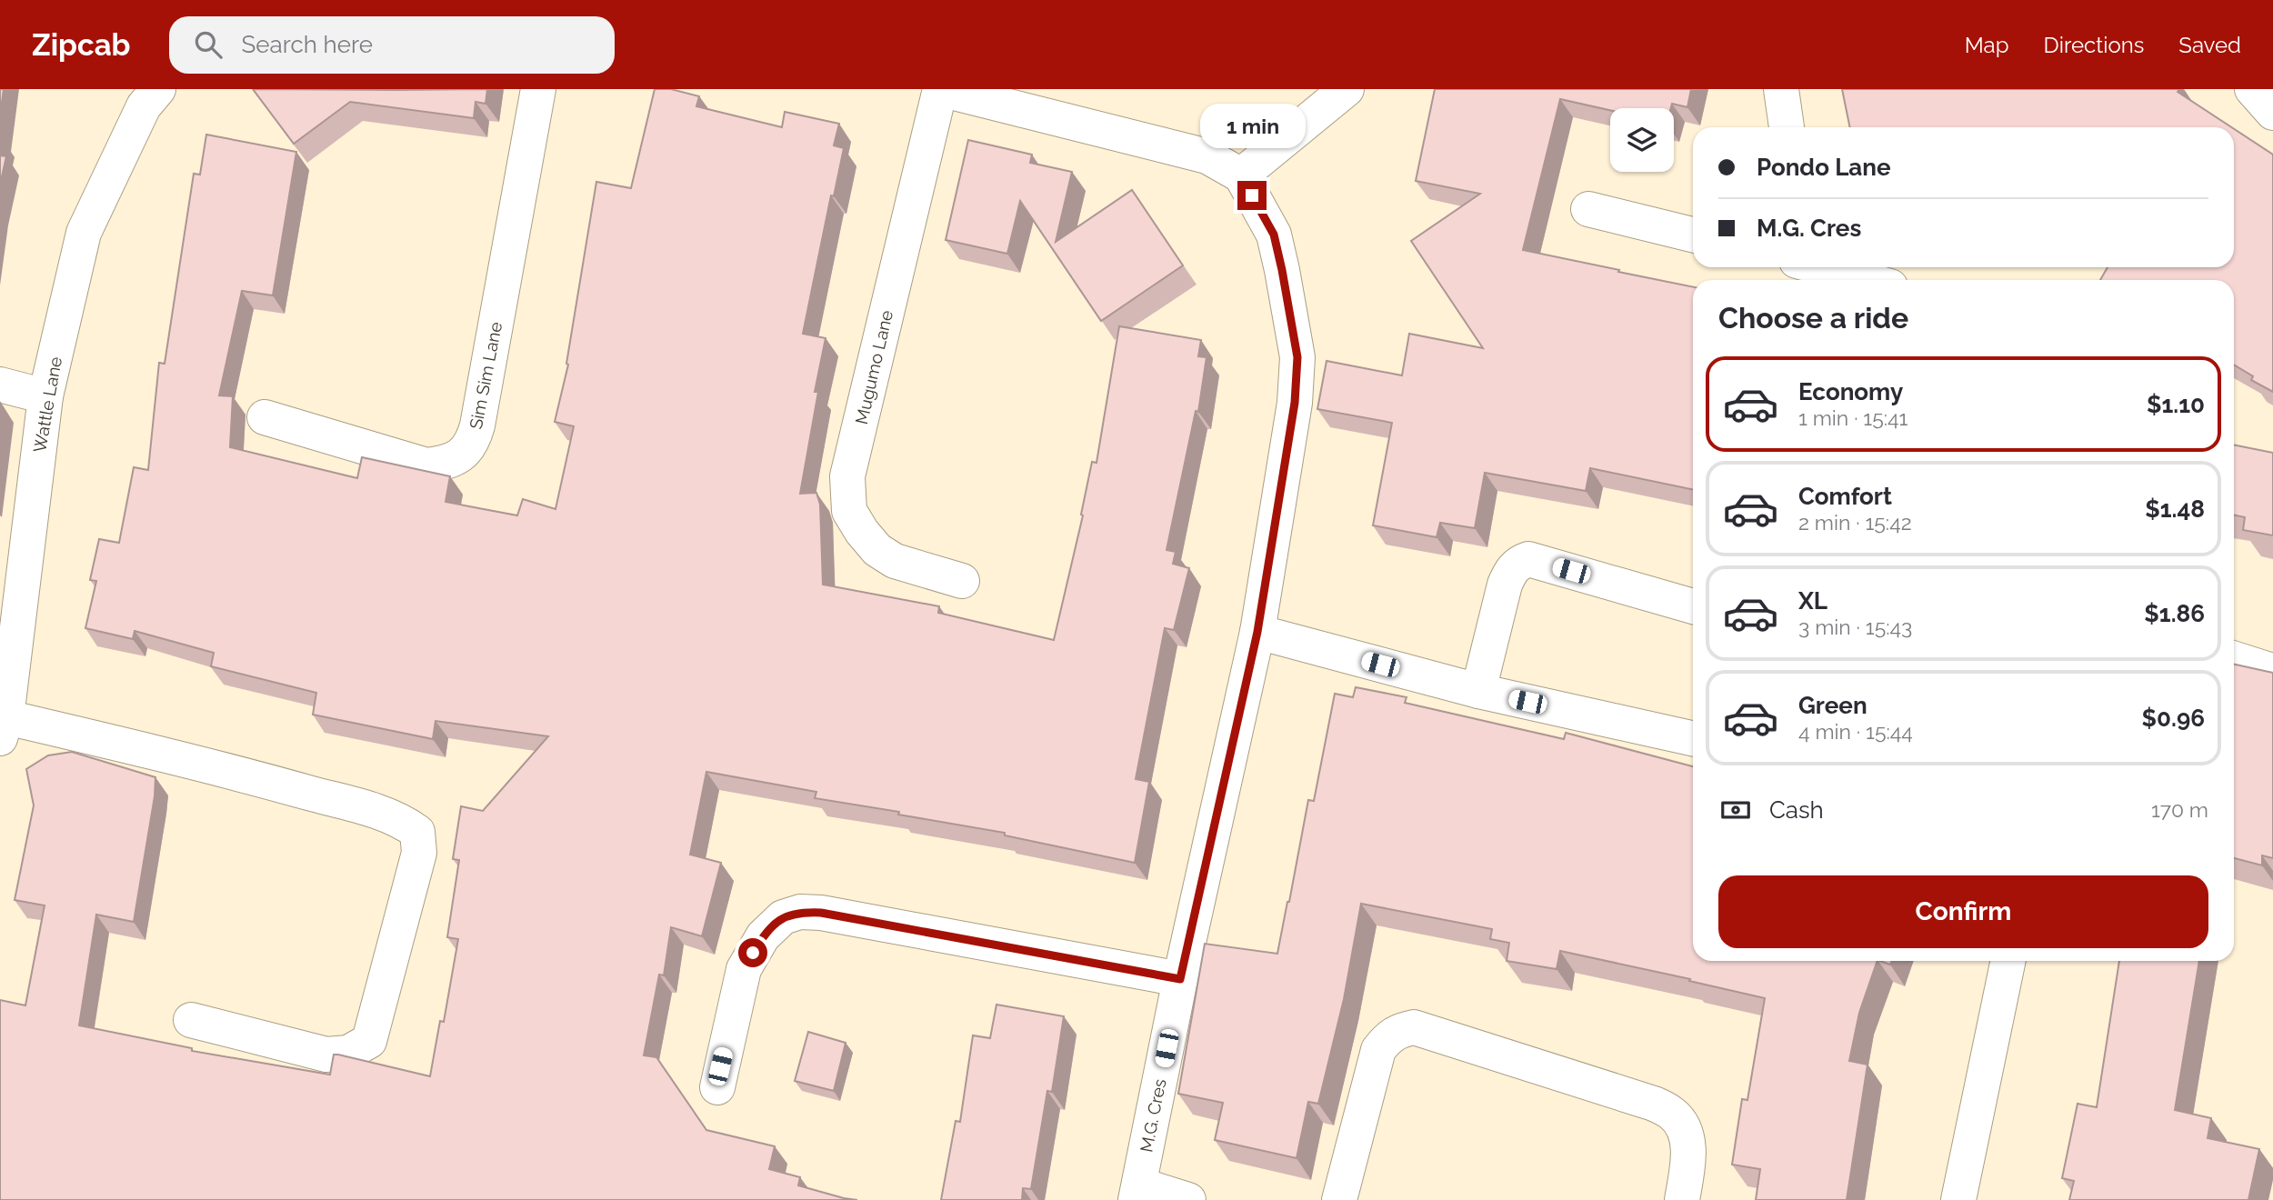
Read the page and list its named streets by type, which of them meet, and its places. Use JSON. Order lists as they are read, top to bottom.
{
  "streets": {
    "street": [
      "Mugumo Lane",
      "Sim Sim Lane",
      "Wattle Lane",
      "M.G. Cres"
    ]
  },
  "page": {
    "header": "Zipcab",
    "search": "Search here",
    "nav": ["Map", "Directions", "Saved"],
    "bubble": "1 min",
    "banner": ["Pondo Lane", "M.G. Cres"],
    "heading": "Choose a ride",
    "list": [
      {
        "name": "Economy",
        "note": "1 min · 15:41",
        "value": "$1.10"
      },
      {
        "name": "Comfort",
        "note": "2 min · 15:42",
        "value": "$1.48"
      },
      {
        "name": "XL",
        "note": "3 min · 15:43",
        "value": "$1.86"
      },
      {
        "name": "Green",
        "note": "4 min · 15:44",
        "value": "$0.96"
      }
    ],
    "pay": ["Cash", "170 m"],
    "buttons": "Confirm"
  }
}
